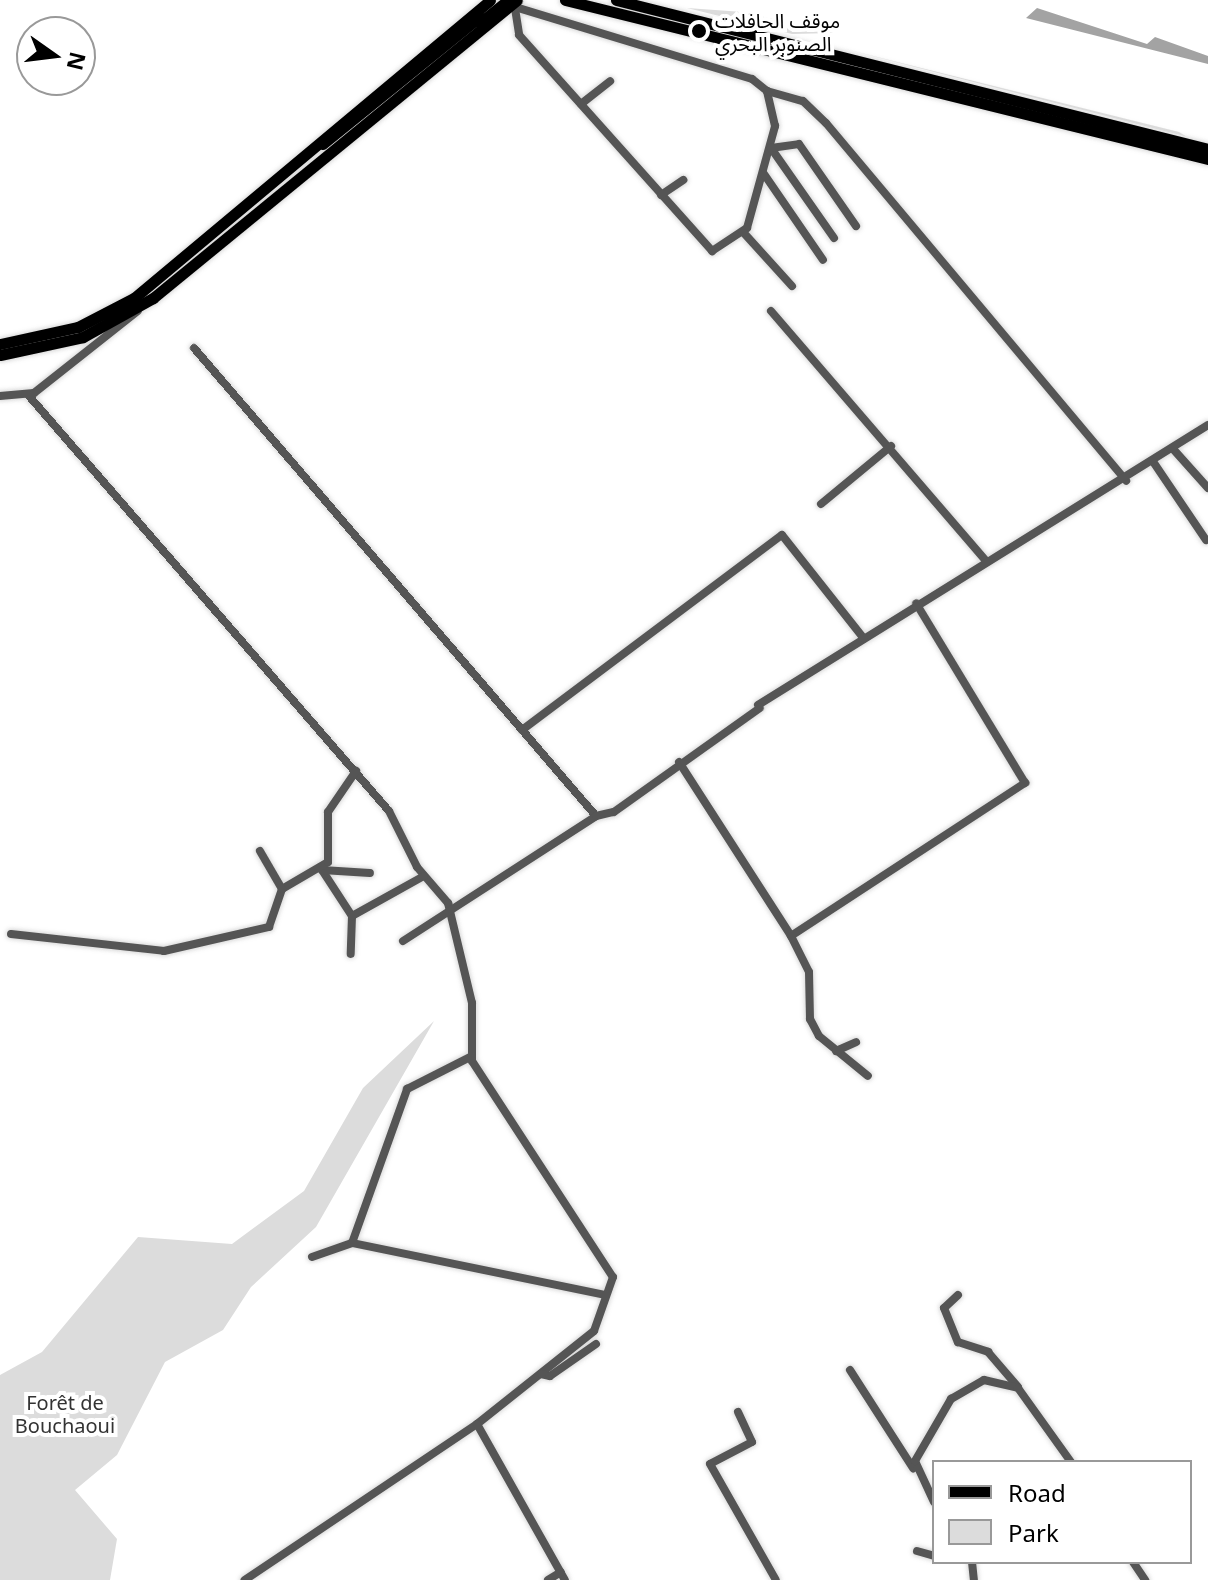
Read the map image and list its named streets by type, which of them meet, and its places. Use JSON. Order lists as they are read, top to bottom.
{
  "parks": ["Forêt de Bouchaoui"],
  "places": ["موقف الحافلات الصنوبر البحري"],
  "legend": ["Road", "Park"],
  "north": "right"
}
